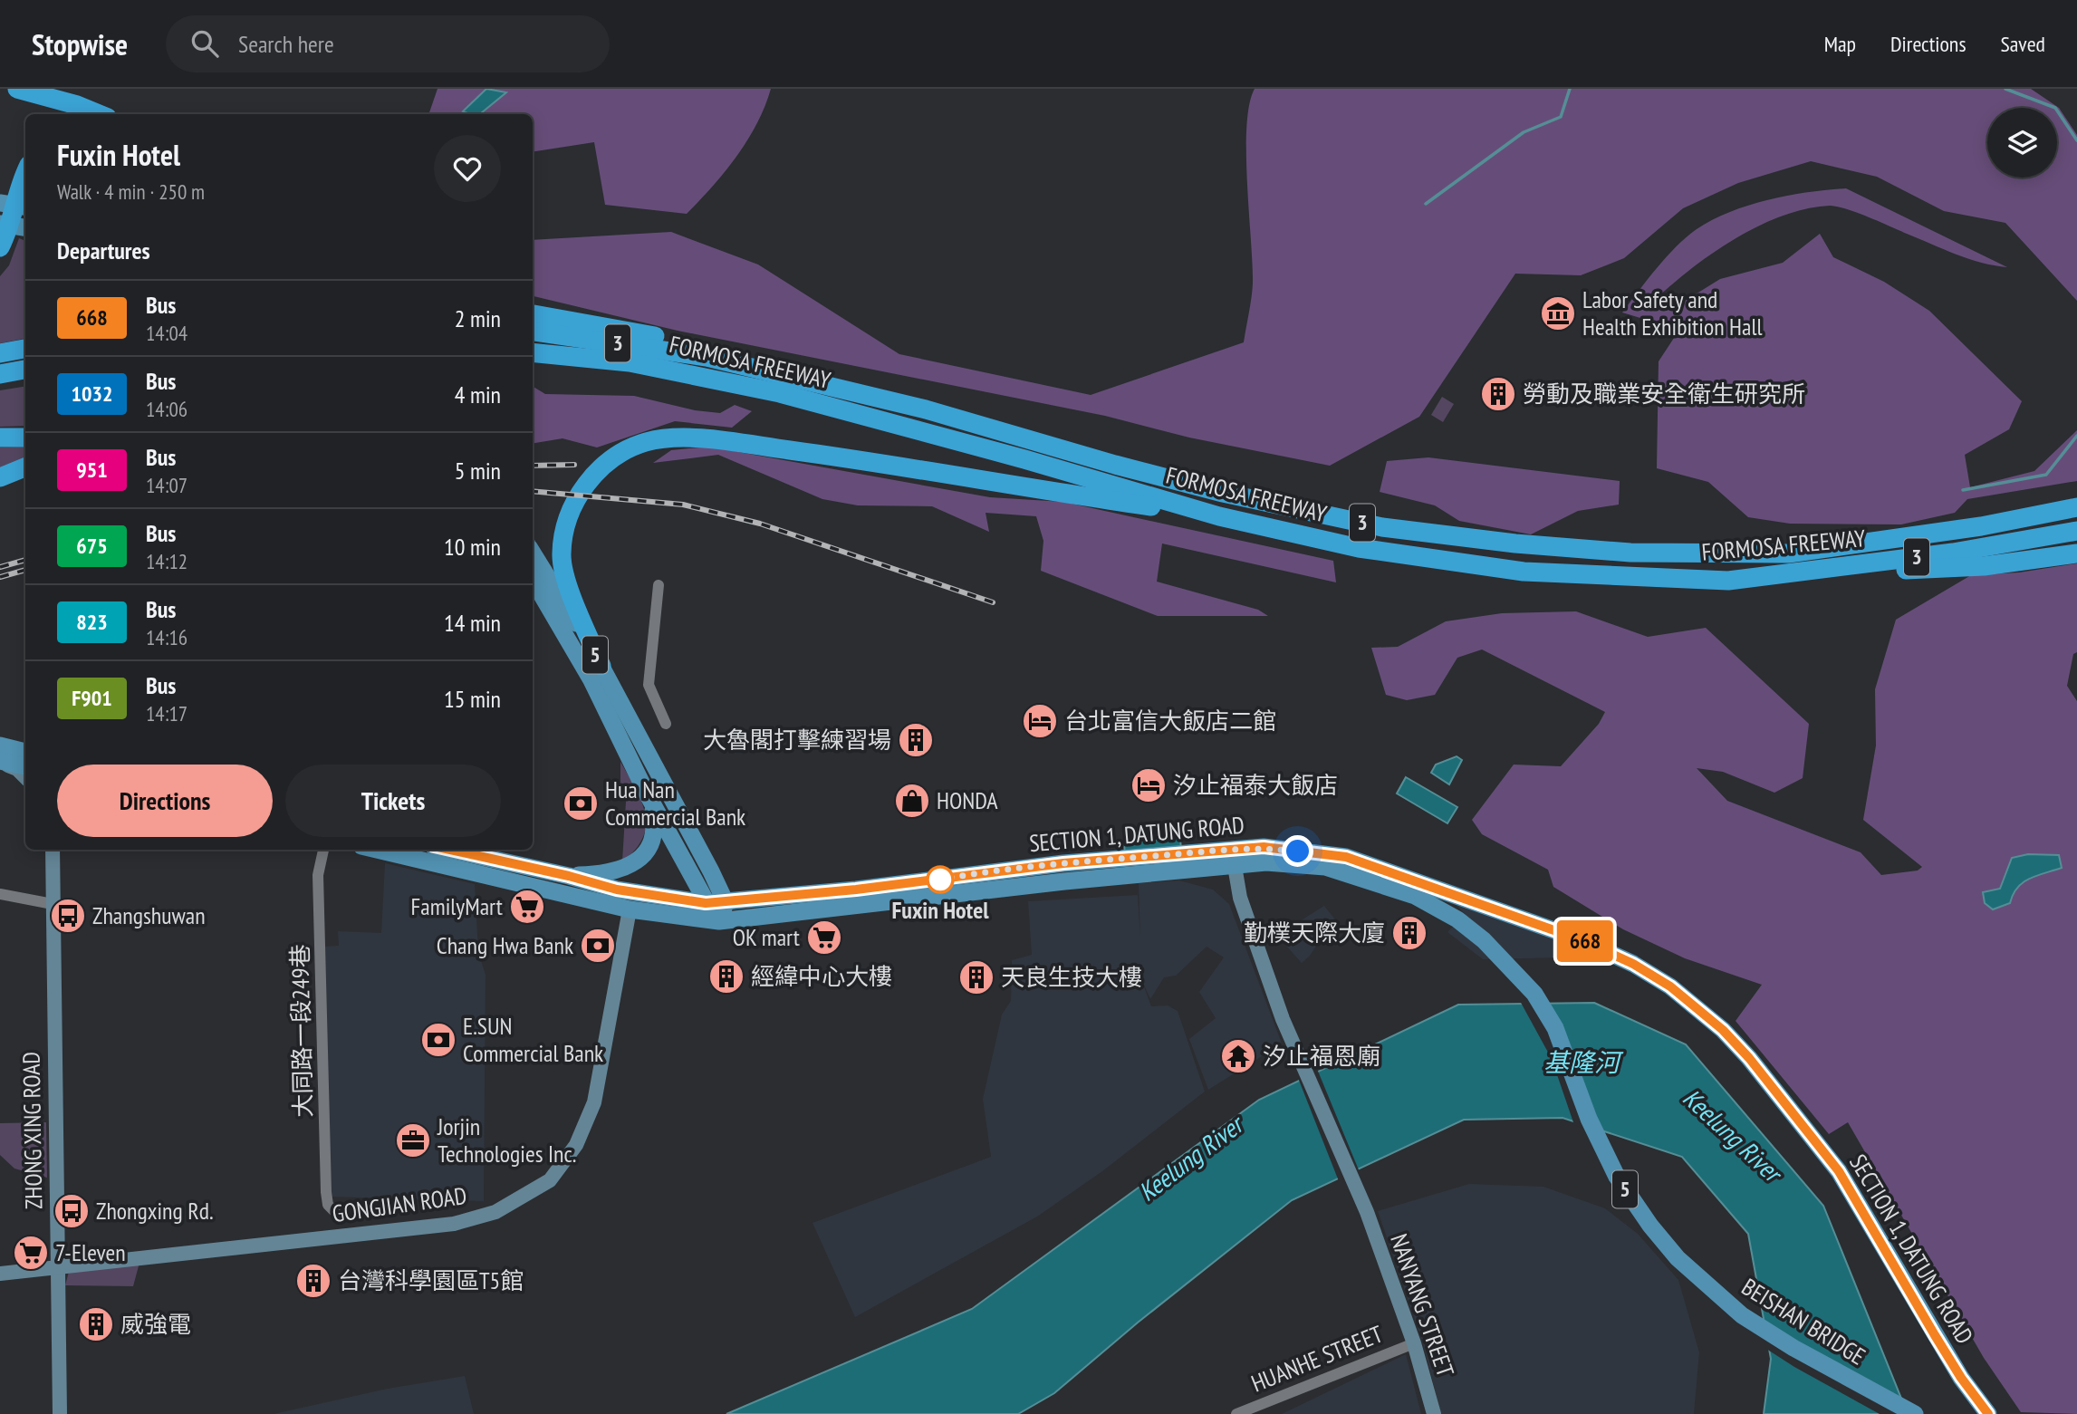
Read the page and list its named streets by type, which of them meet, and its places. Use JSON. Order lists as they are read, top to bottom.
{
  "streets": {
    "highway": ["3", "FORMOSA FREEWAY"],
    "main road": ["5", "SECTION 1, DATUNG ROAD", "BEISHAN BRIDGE"],
    "street": [
      "大同路一段249巷",
      "ZHONG XING ROAD",
      "GONGJIAN ROAD",
      "NANYANG STREET",
      "HUANHE STREET"
    ]
  },
  "crossings": [
    ["5", "SECTION 1, DATUNG ROAD"],
    ["SECTION 1, DATUNG ROAD", "GONGJIAN ROAD"],
    ["SECTION 1, DATUNG ROAD", "NANYANG STREET"],
    ["SECTION 1, DATUNG ROAD", "BEISHAN BRIDGE"],
    ["ZHONG XING ROAD", "GONGJIAN ROAD"],
    ["NANYANG STREET", "HUANHE STREET"]
  ],
  "water": ["基隆河", "Keelung River"],
  "places": {
    "museum": ["Labor Safety and Health Exhibition Hall"],
    "building": [
      "勞動及職業安全衛生研究所",
      "大魯閣打擊練習場",
      "勤樸天際大廈",
      "經緯中心大樓",
      "天良生技大樓",
      "台灣科學園區T5館",
      "威強電"
    ],
    "hotel": ["台北富信大飯店二館", "汐止福泰大飯店"],
    "shop": ["HONDA"],
    "bank": ["Hua Nan Commercial Bank", "Chang Hwa Bank", "E.SUN Commercial Bank"],
    "other": ["Fuxin Hotel"],
    "supermarket": ["FamilyMart", "OK mart", "7-Eleven"],
    "bus stop": ["Zhangshuwan", "Zhongxing Rd."],
    "temple": ["汐止福恩廟"],
    "office": ["Jorjin Technologies Inc."]
  },
  "lines": ["bus line 668"],
  "page": {
    "header": "Stopwise",
    "search": "Search here",
    "nav": ["Map", "Directions", "Saved"],
    "on_map": "668",
    "heading": [
      ["Fuxin Hotel", "Walk · 4 min · 250 m"],
      "Departures"
    ],
    "list": [
      {
        "mark": "668",
        "name": "Bus",
        "note": "14:04",
        "value": "2 min"
      },
      {
        "mark": "1032",
        "name": "Bus",
        "note": "14:06",
        "value": "4 min"
      },
      {
        "mark": "951",
        "name": "Bus",
        "note": "14:07",
        "value": "5 min"
      },
      {
        "mark": "675",
        "name": "Bus",
        "note": "14:12",
        "value": "10 min"
      },
      {
        "mark": "823",
        "name": "Bus",
        "note": "14:16",
        "value": "14 min"
      },
      {
        "mark": "F901",
        "name": "Bus",
        "note": "14:17",
        "value": "15 min"
      }
    ],
    "buttons": ["Directions", "Tickets"]
  }
}
